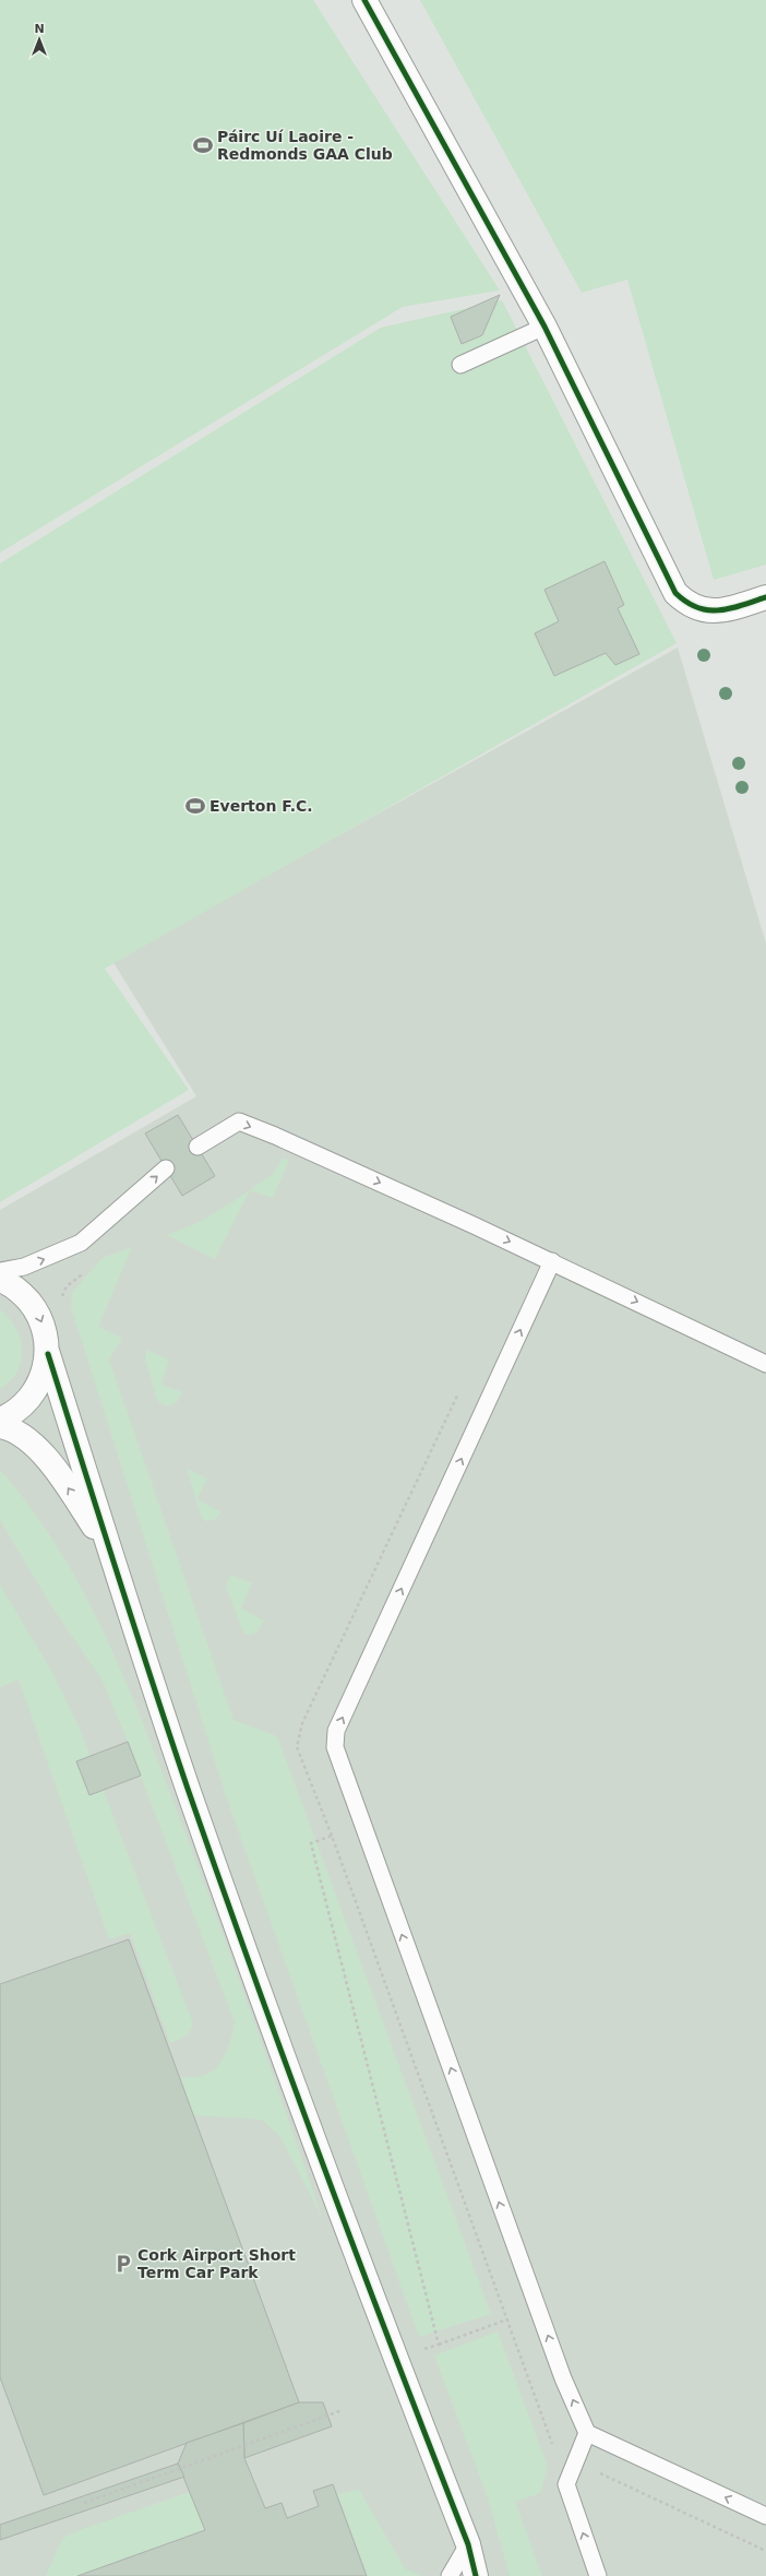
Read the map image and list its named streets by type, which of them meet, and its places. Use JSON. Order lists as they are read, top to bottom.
{
  "places": {
    "sports": ["Páirc Uí Laoire - Redmonds GAA Club", "Everton F.C."],
    "parking": ["Cork Airport Short Term Car Park"]
  },
  "north": "top"
}
